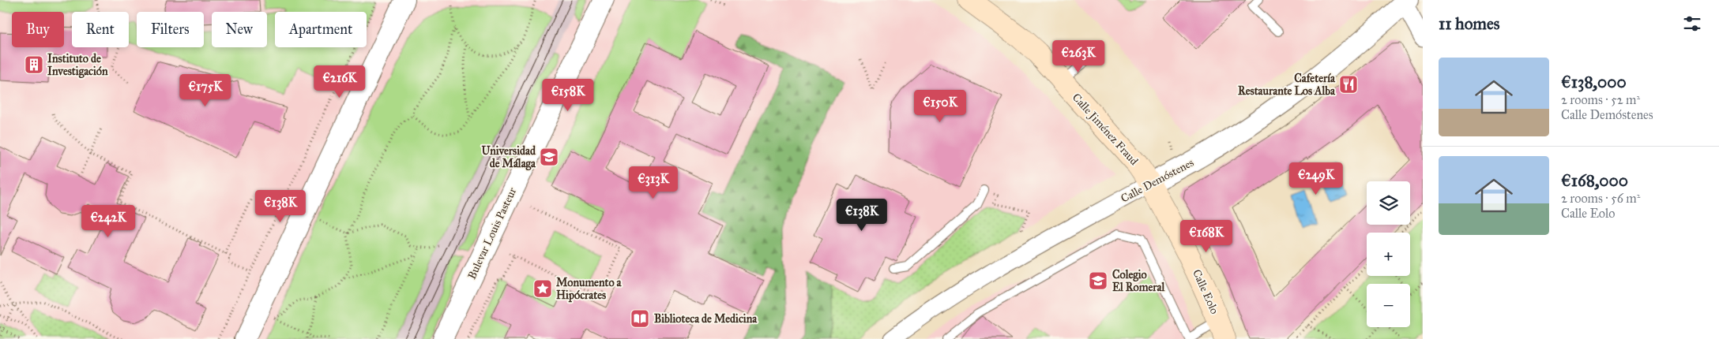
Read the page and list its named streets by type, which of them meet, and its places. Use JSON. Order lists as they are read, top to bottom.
{
  "streets": {
    "main road": ["Calle Jiménez Fraud", "Calle Eolo"],
    "street": ["Calle Demóstenes", "Bulevar Louis Pasteur"]
  },
  "crossings": [
    ["Calle Jiménez Fraud", "Calle Demóstenes"],
    ["Calle Jiménez Fraud", "Calle Eolo"],
    ["Calle Demóstenes", "Calle Eolo"]
  ],
  "places": {
    "building": ["Instituto de Investigación"],
    "restaurant": ["Cafetería Restaurante Los Alba"],
    "school or university": ["Universidad de Málaga", "Colegio El Romeral"],
    "place": ["Monumento a Hipócrates"],
    "library": ["Biblioteca de Medicina"]
  },
  "page": {
    "heading": "11 homes",
    "chip": [
      "Buy",
      "Rent",
      "Filters",
      "New",
      "Apartment"
    ],
    "price": [
      "€263K",
      "€216K",
      "€175K",
      "€158K",
      "€150K",
      "€249K",
      "€313K",
      "€138K",
      "€138K",
      "€242K",
      "€168K"
    ],
    "list": [
      {
        "name": "€138,000",
        "note": "2 rooms · 52 m² · Calle Demóstenes"
      },
      {
        "name": "€168,000",
        "note": "2 rooms · 56 m² · Calle Eolo"
      }
    ],
    "map_buttons": ["+", "−"]
  }
}
